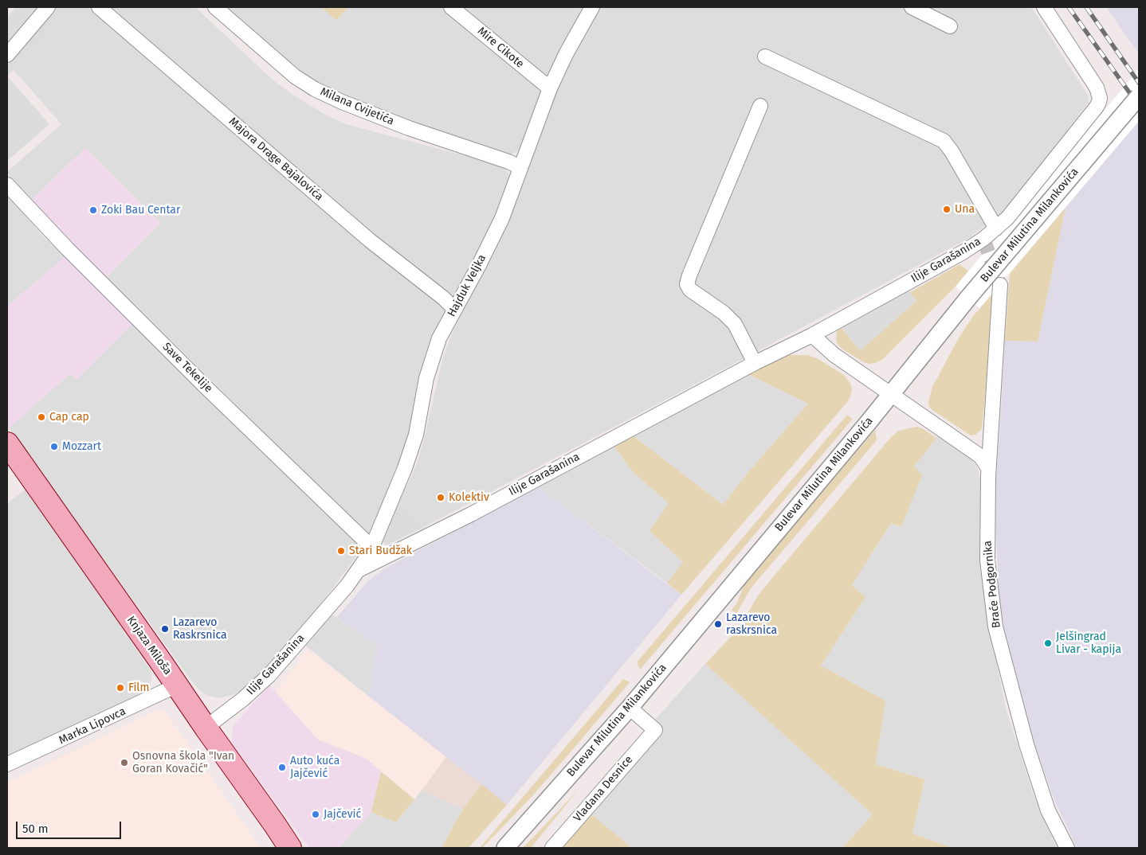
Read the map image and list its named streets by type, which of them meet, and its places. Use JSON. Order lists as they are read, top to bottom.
{
  "streets": {
    "main road": ["Knjaza Miloša"],
    "street": [
      "Mire Cikote",
      "Milana Cvijetića",
      "Majora Drage Bajalovića",
      "Bulevar Milutina Milankovića",
      "Ilije Garašanina",
      "Hajduk Veljka",
      "Save Tekelije",
      "Braće Podgornika",
      "Marka Lipovca",
      "Vladana Desnice"
    ]
  },
  "crossings": [
    ["Mire Cikote", "Hajduk Veljka"],
    ["Milana Cvijetića", "Hajduk Veljka"],
    ["Majora Drage Bajalovića", "Hajduk Veljka"],
    ["Bulevar Milutina Milankovića", "Vladana Desnice"],
    ["Ilije Garašanina", "Hajduk Veljka"],
    ["Ilije Garašanina", "Knjaza Miloša"],
    ["Hajduk Veljka", "Save Tekelije"],
    ["Knjaza Miloša", "Marka Lipovca"]
  ],
  "places": [
    "Una",
    "Zoki Bau Centar",
    "Cap cap",
    "Mozzart",
    "Kolektiv",
    "Stari Budžak",
    "Lazarevo raskrsnica",
    "Lazarevo Raskrsnica",
    "Jelšingrad Livar - kapija",
    "Film",
    "Osnovna škola \"Ivan Goran Kovačić\"",
    "Auto kuća Jajčević",
    "Jajčević"
  ],
  "scale_bar": "50 m"
}
